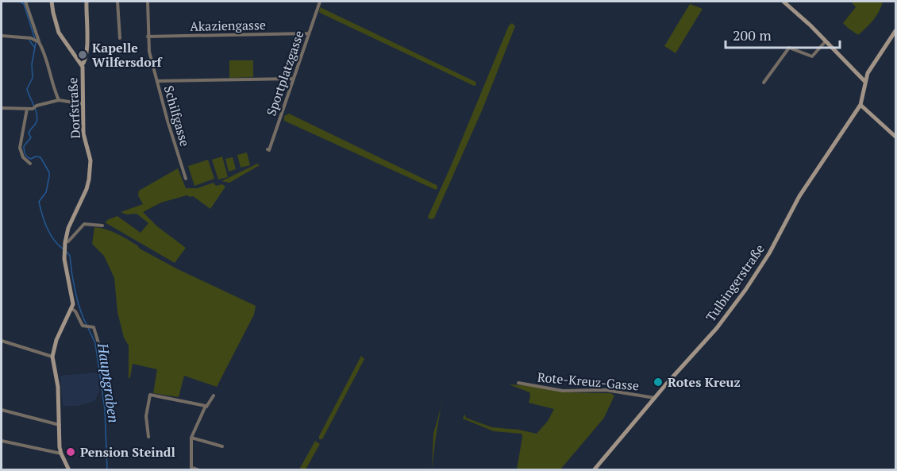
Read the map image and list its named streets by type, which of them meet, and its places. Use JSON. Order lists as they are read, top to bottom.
{
  "streets": {
    "street": [
      "Akaziengasse",
      "Sportplatzgasse",
      "Dorfstraße",
      "Schilfgasse",
      "Tulbingerstraße",
      "Rote-Kreuz-Gasse"
    ]
  },
  "crossings": [
    ["Akaziengasse", "Sportplatzgasse"],
    ["Akaziengasse", "Schilfgasse"],
    ["Tulbingerstraße", "Rote-Kreuz-Gasse"]
  ],
  "water": ["Hauptgraben"],
  "places": ["Kapelle Wilfersdorf", "Rotes Kreuz", "Pension Steindl"],
  "scale_bar": "200 m"
}
